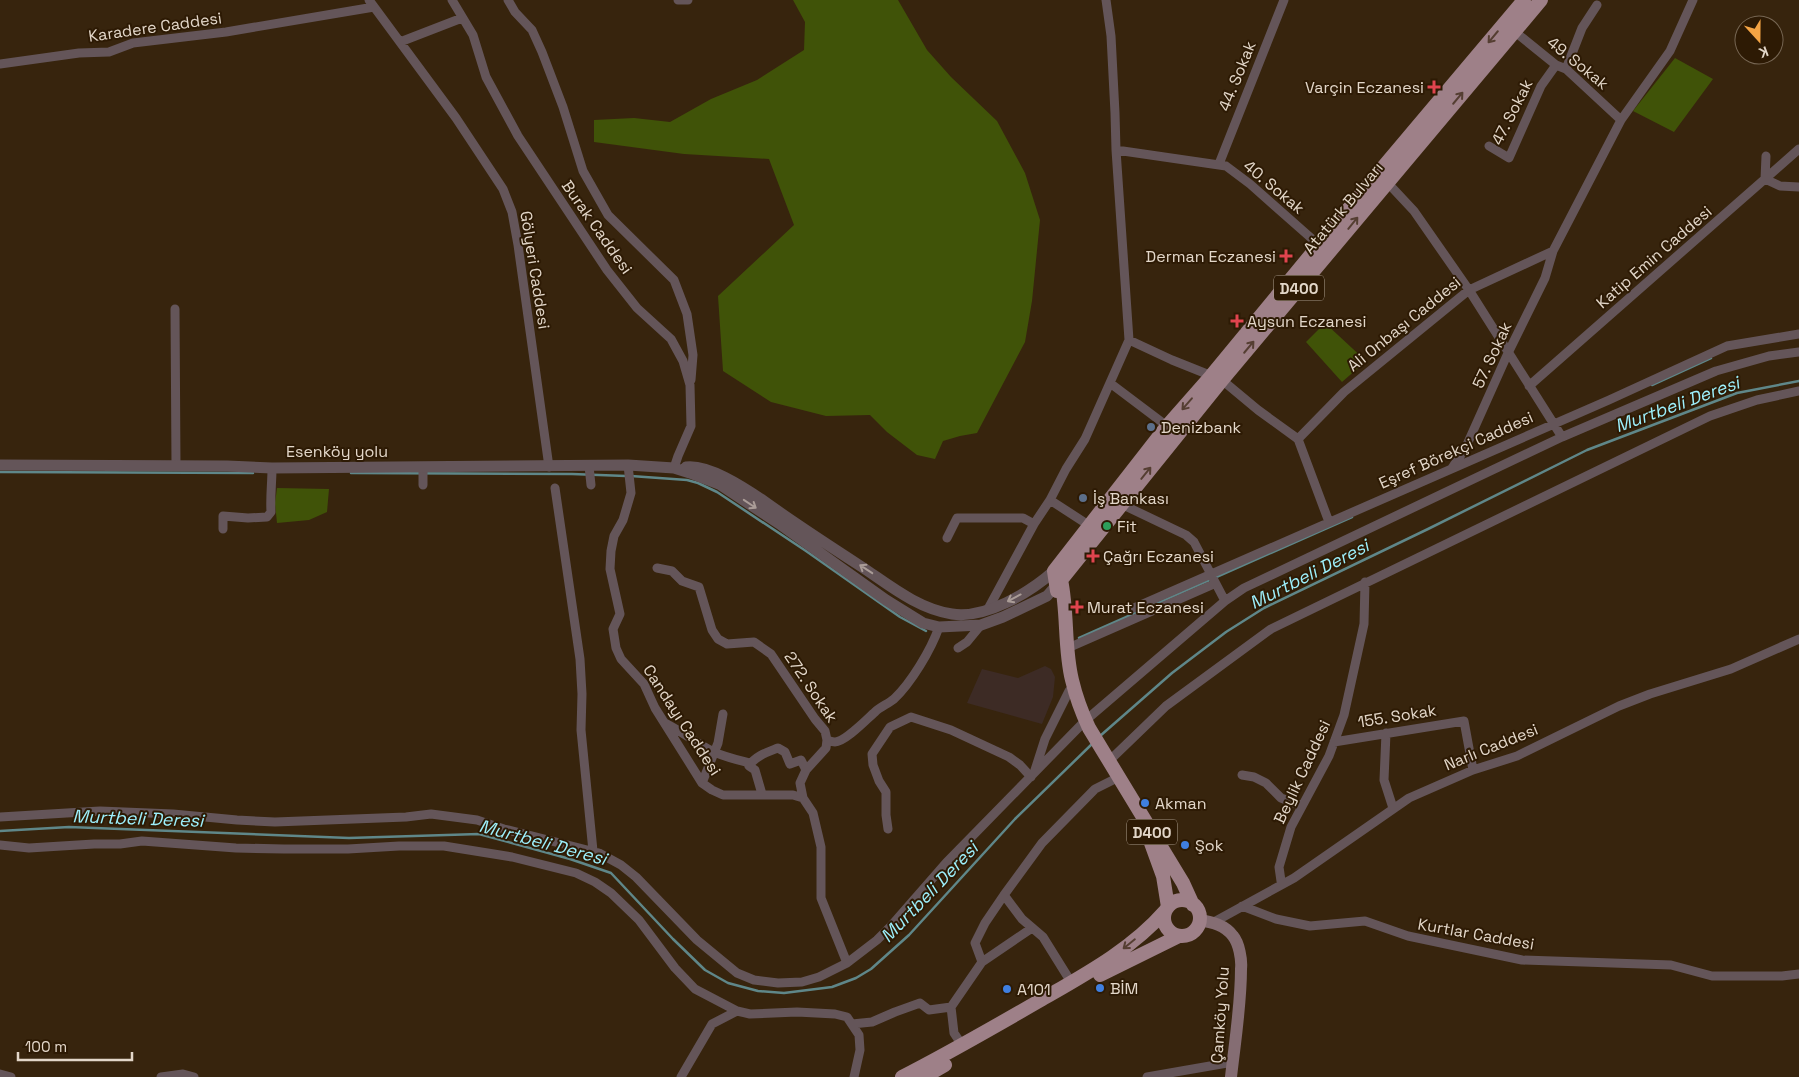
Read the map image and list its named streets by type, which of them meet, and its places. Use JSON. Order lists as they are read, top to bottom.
{
  "streets": {
    "main road": ["Atatürk Bulvarı", "D400", "Çamköy Yolu"],
    "street": [
      "Karadere Caddesi",
      "49. Sokak",
      "44. Sokak",
      "47. Sokak",
      "40. Sokak",
      "Burak Caddesi",
      "Katip Emin Caddesi",
      "Gölyeri Caddesi",
      "Ali Onbaşı Caddesi",
      "57. Sokak",
      "Eşref Börekçi Caddesi",
      "Esenköy yolu",
      "272. Sokak",
      "155. Sokak",
      "Candayı Caddesi",
      "Narlı Caddesi",
      "Beylik Caddesi",
      "Kurtlar Caddesi"
    ]
  },
  "crossings": [
    ["Karadere Caddesi", "Gölyeri Caddesi"],
    ["49. Sokak", "47. Sokak"],
    ["49. Sokak", "Atatürk Bulvarı"],
    ["44. Sokak", "40. Sokak"],
    ["40. Sokak", "Atatürk Bulvarı"],
    ["Atatürk Bulvarı", "D400"],
    ["Burak Caddesi", "Esenköy yolu"],
    ["Gölyeri Caddesi", "Esenköy yolu"],
    ["D400", "Eşref Börekçi Caddesi"],
    ["D400", "Çamköy Yolu"],
    ["Ali Onbaşı Caddesi", "57. Sokak"],
    ["57. Sokak", "Eşref Börekçi Caddesi"],
    ["Esenköy yolu", "Candayı Caddesi"],
    ["155. Sokak", "Narlı Caddesi"],
    ["155. Sokak", "Beylik Caddesi"],
    ["Narlı Caddesi", "Beylik Caddesi"],
    ["Narlı Caddesi", "Kurtlar Caddesi"],
    ["Narlı Caddesi", "Çamköy Yolu"]
  ],
  "water": ["Murtbeli Deresi"],
  "places": {
    "health": [
      "Varçin Eczanesi",
      "Derman Eczanesi",
      "Aysun Eczanesi",
      "Çağrı Eczanesi",
      "Murat Eczanesi"
    ],
    "other": [
      "Denizbank",
      "İş Bankası",
      "Fit",
      "Akman",
      "Şok",
      "BİM",
      "A101"
    ]
  },
  "scale_bar": "100 m",
  "north": "bottom"
}
